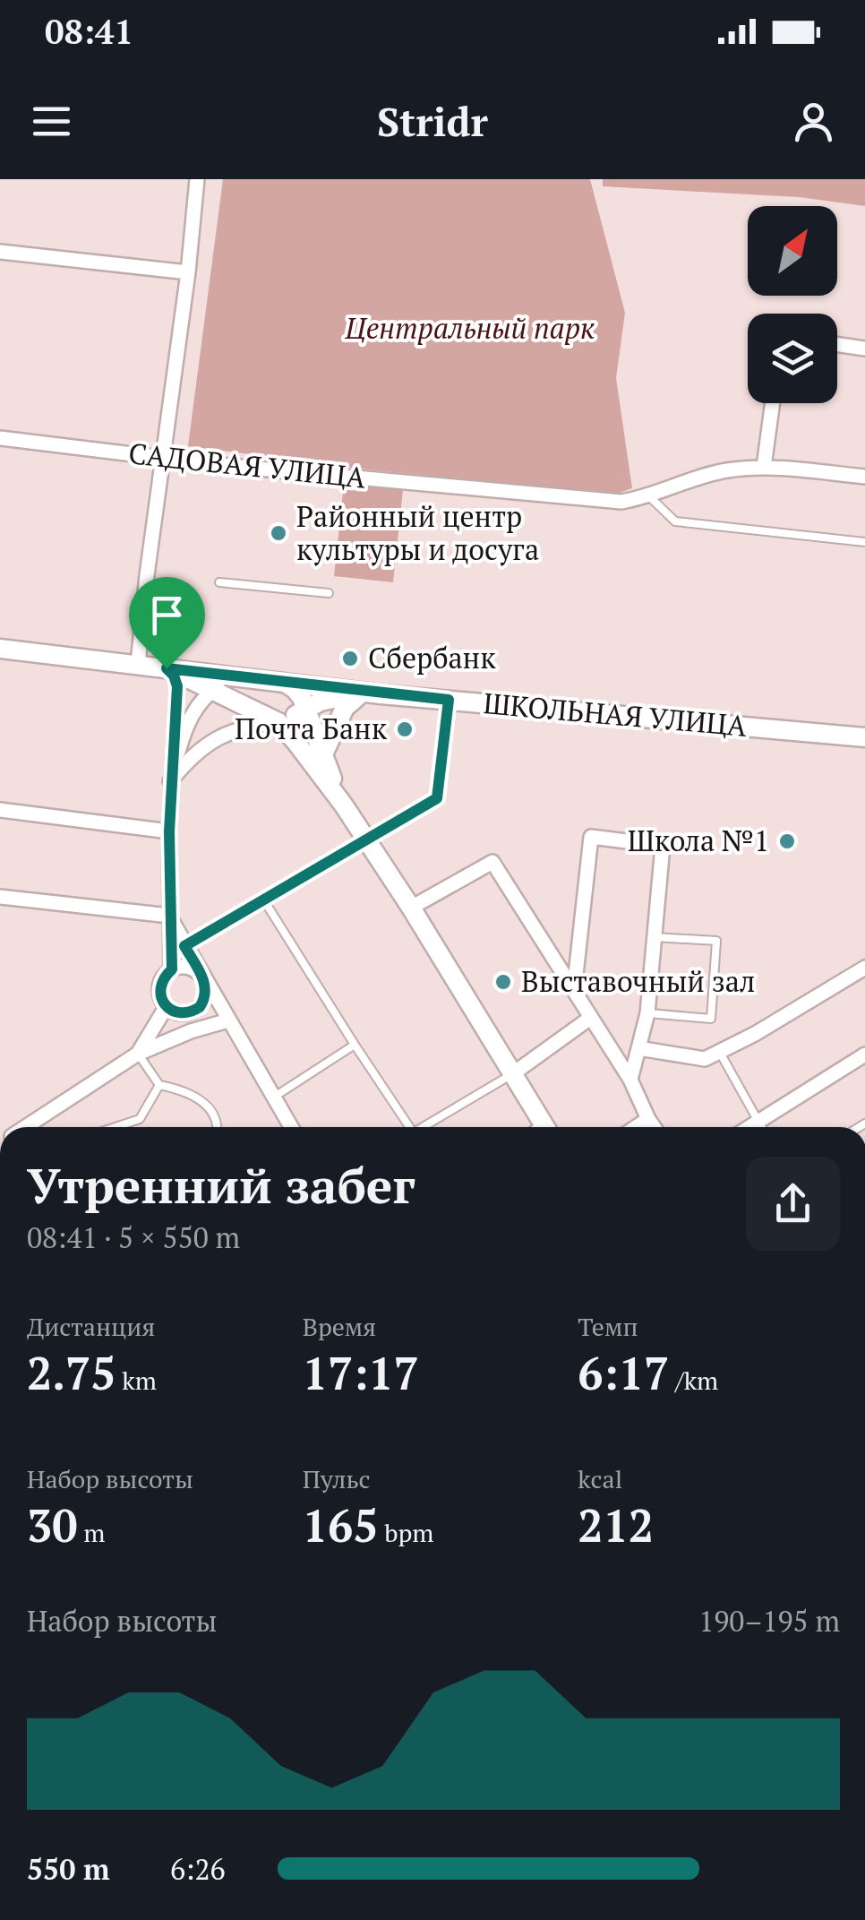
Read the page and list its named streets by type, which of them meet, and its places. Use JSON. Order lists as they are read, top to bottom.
{
  "streets": {
    "street": ["САДОВАЯ УЛИЦА", "ШКОЛЬНАЯ УЛИЦА"]
  },
  "parks": ["Центральный парк"],
  "places": [
    "Районный центр культуры и досуга",
    "Сбербанк",
    "Почта Банк",
    "Школа №1",
    "Выставочный зал"
  ],
  "north": "top right",
  "page": {
    "status": "08:41",
    "header": "Stridr",
    "heading": ["Утренний забег", "08:41 · 5 × 550 m"],
    "stats": [
      ["Дистанция", "2.75 km"],
      ["Время", "17:17"],
      ["Темп", "6:17 /km"],
      ["Набор высоты", "30 m"],
      ["Пульс", "165 bpm"],
      ["kcal", "212"]
    ],
    "chart": ["Набор высоты", "190–195 m"],
    "list": [
      {
        "name": "550 m",
        "note": "6:26"
      }
    ]
  }
}
